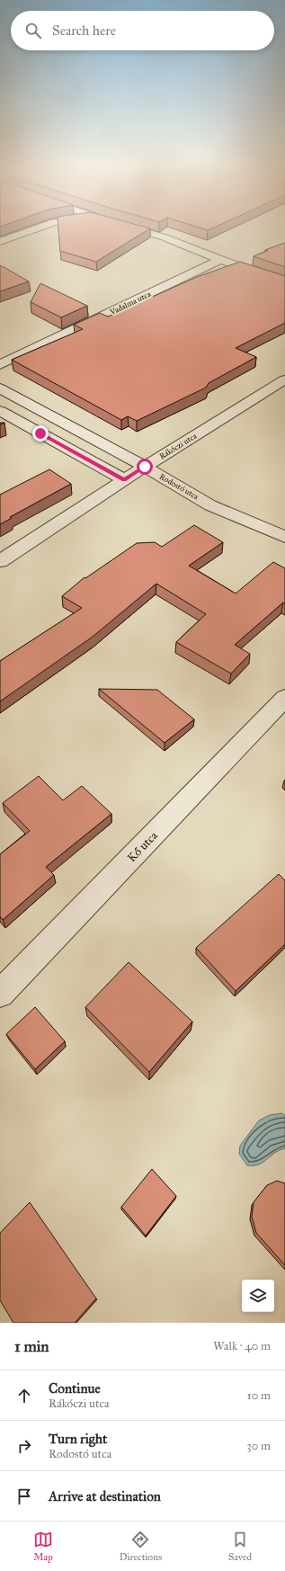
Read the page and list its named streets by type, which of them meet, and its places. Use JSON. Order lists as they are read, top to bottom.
{
  "streets": {
    "street": [
      "Vadalma utca",
      "Rákóczi utca",
      "Rodostó utca",
      "Kő utca"
    ]
  },
  "crossings": [
    ["Rákóczi utca", "Rodostó utca"]
  ],
  "page": {
    "search": "Search here",
    "heading": ["1 min", "Walk · 40 m"],
    "list": [
      ["Continue", "Rákóczi utca", "10 m"],
      ["Turn right", "Rodostó utca", "30 m"],
      "Arrive at destination"
    ],
    "nav": ["Map", "Directions", "Saved"]
  }
}
